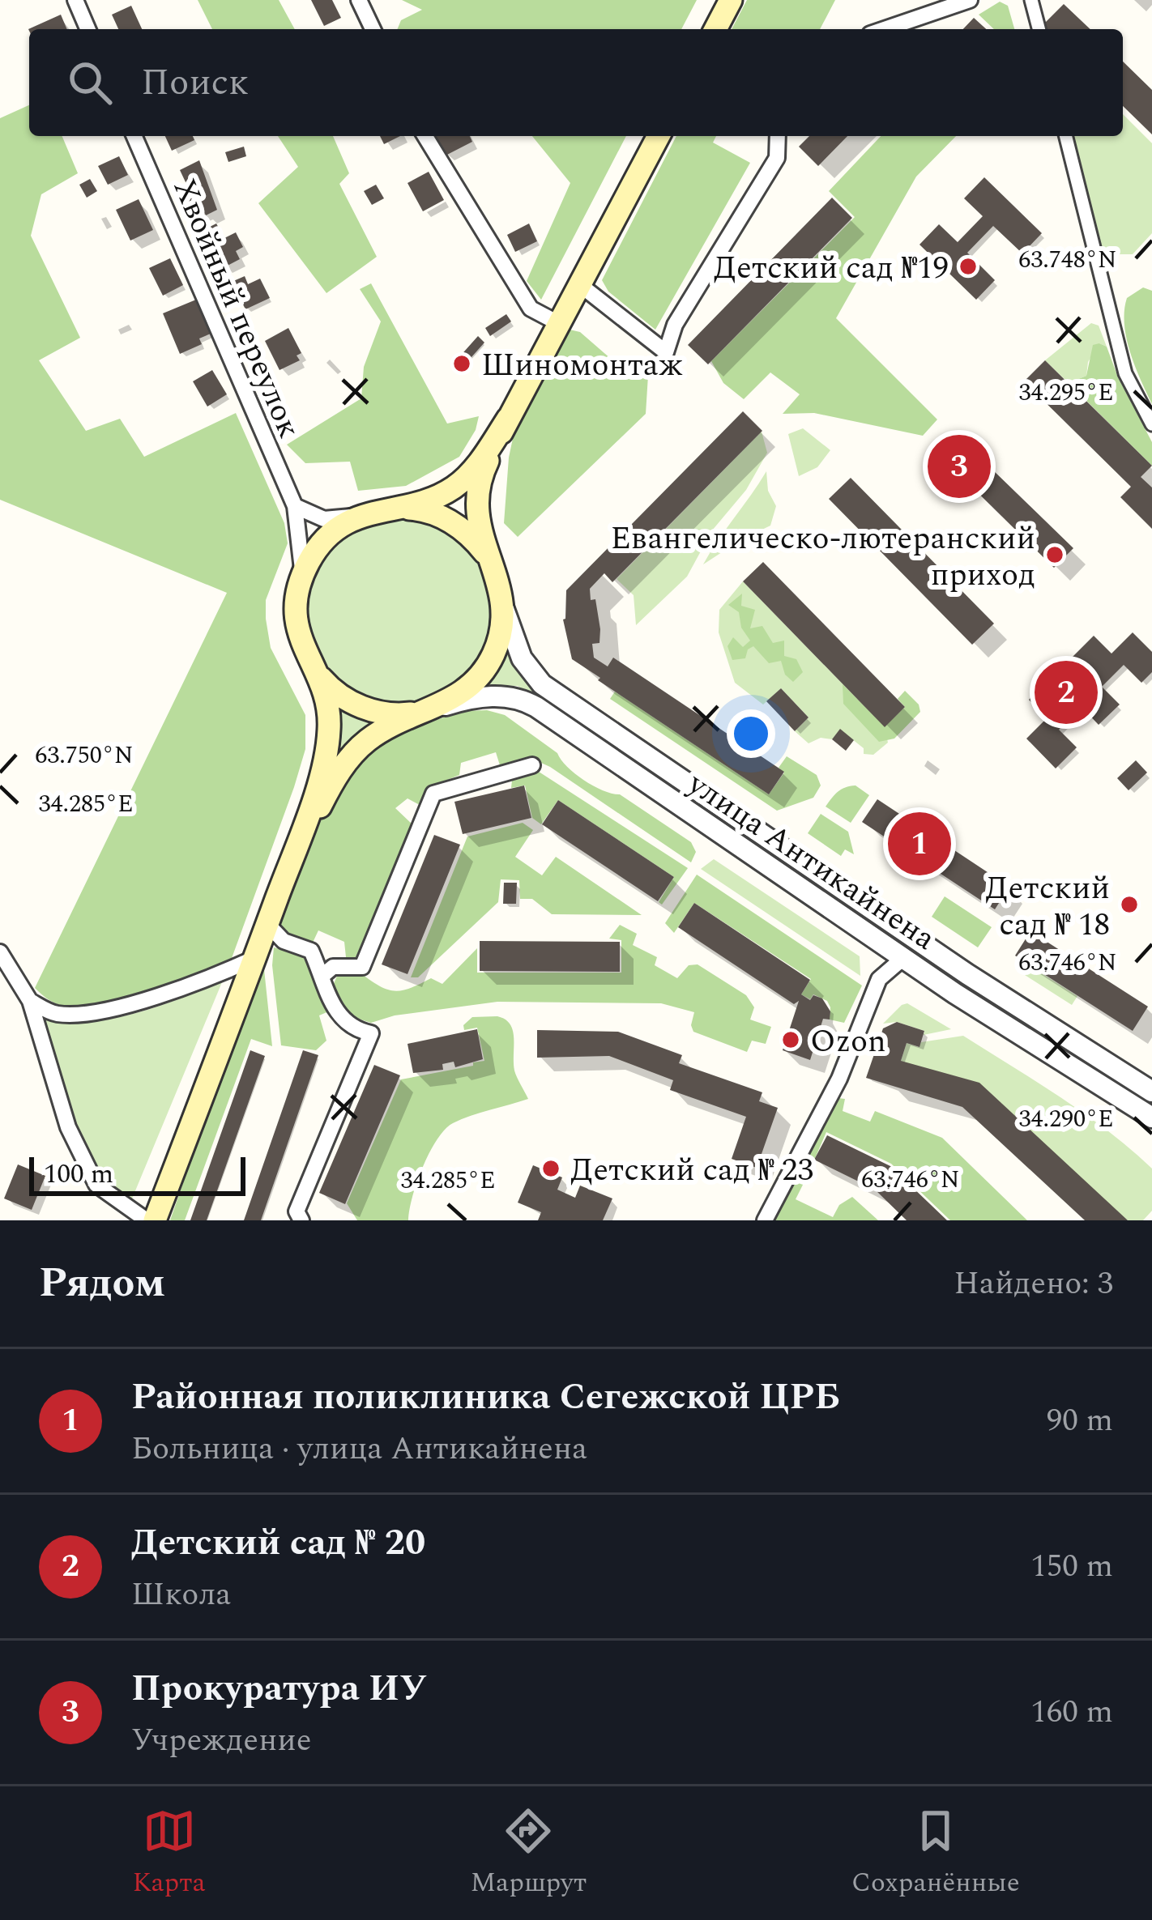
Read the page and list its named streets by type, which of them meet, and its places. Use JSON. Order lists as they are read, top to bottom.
{
  "streets": {
    "street": ["Хвойный переулок", "улица Антикайнена"]
  },
  "crossings": [
    ["Хвойный переулок", "улица Антикайнена"]
  ],
  "places": [
    "Детский сад №19",
    "Шиномонтаж",
    "Евангелическо-лютеранский приход",
    "Детский сад № 18",
    "Ozon",
    "Детский сад № 23"
  ],
  "scale_bar": "100 m",
  "page": {
    "search": "Поиск",
    "pins": ["3", "2", "1"],
    "scale": "100 m",
    "heading": ["Рядом", "Найдено: 3"],
    "list": [
      {
        "mark": "1",
        "name": "Районная поликлиника Сегежской ЦРБ",
        "note": "Больница · улица Антикайнена",
        "value": "90 m"
      },
      {
        "mark": "2",
        "name": "Детский сад № 20",
        "note": "Школа",
        "value": "150 m"
      },
      {
        "mark": "3",
        "name": "Прокуратура ИУ",
        "note": "Учреждение",
        "value": "160 m"
      }
    ],
    "nav": ["Карта", "Маршрут", "Сохранённые"]
  },
  "coordinates": [
    "63.748°N",
    "34.295°E",
    "63.750°N",
    "34.285°E",
    "63.746°N",
    "34.290°E"
  ]
}
